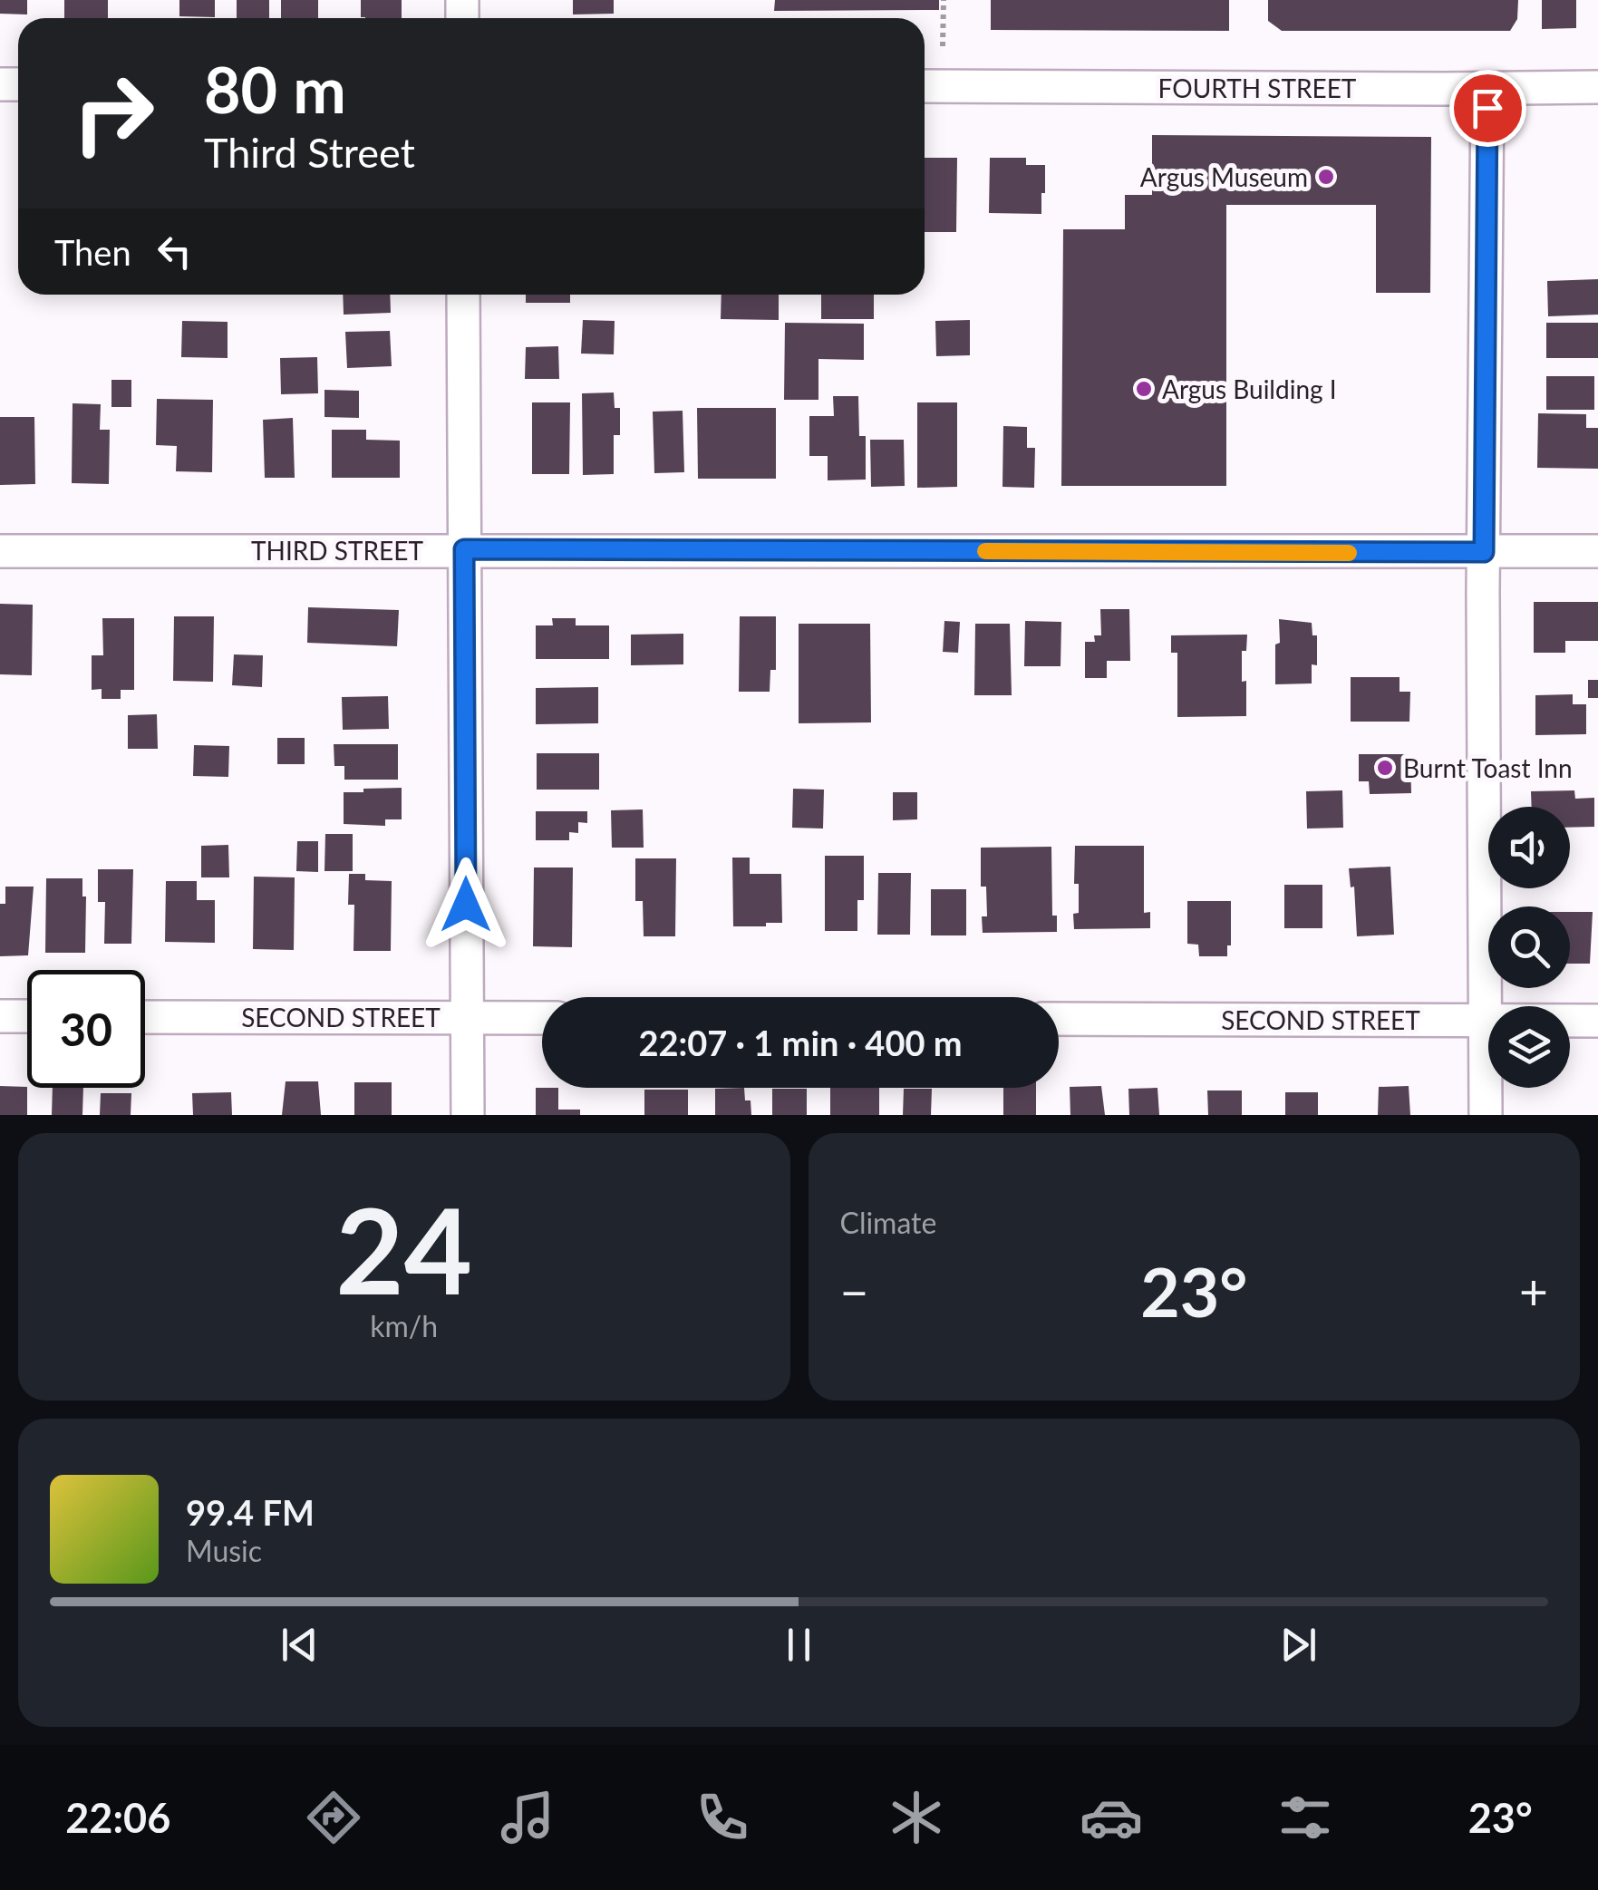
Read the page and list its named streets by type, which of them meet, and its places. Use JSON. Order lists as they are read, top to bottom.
{
  "streets": {
    "street": ["FOURTH STREET", "THIRD STREET", "SECOND STREET"]
  },
  "places": ["Argus Museum", "Argus Building I", "Burnt Toast Inn"],
  "page": {
    "turn": ["80 m", "Third Street"],
    "then": "Then",
    "limit": "30",
    "trip": "22:07 · 1 min · 400 m",
    "tile": [
      ["24", "km/h"],
      "Climate"
    ],
    "heat": ["−", "23°", "+"],
    "song": ["99.4 FM", "Music"],
    "tabs": ["22:06", "23°"]
  }
}
